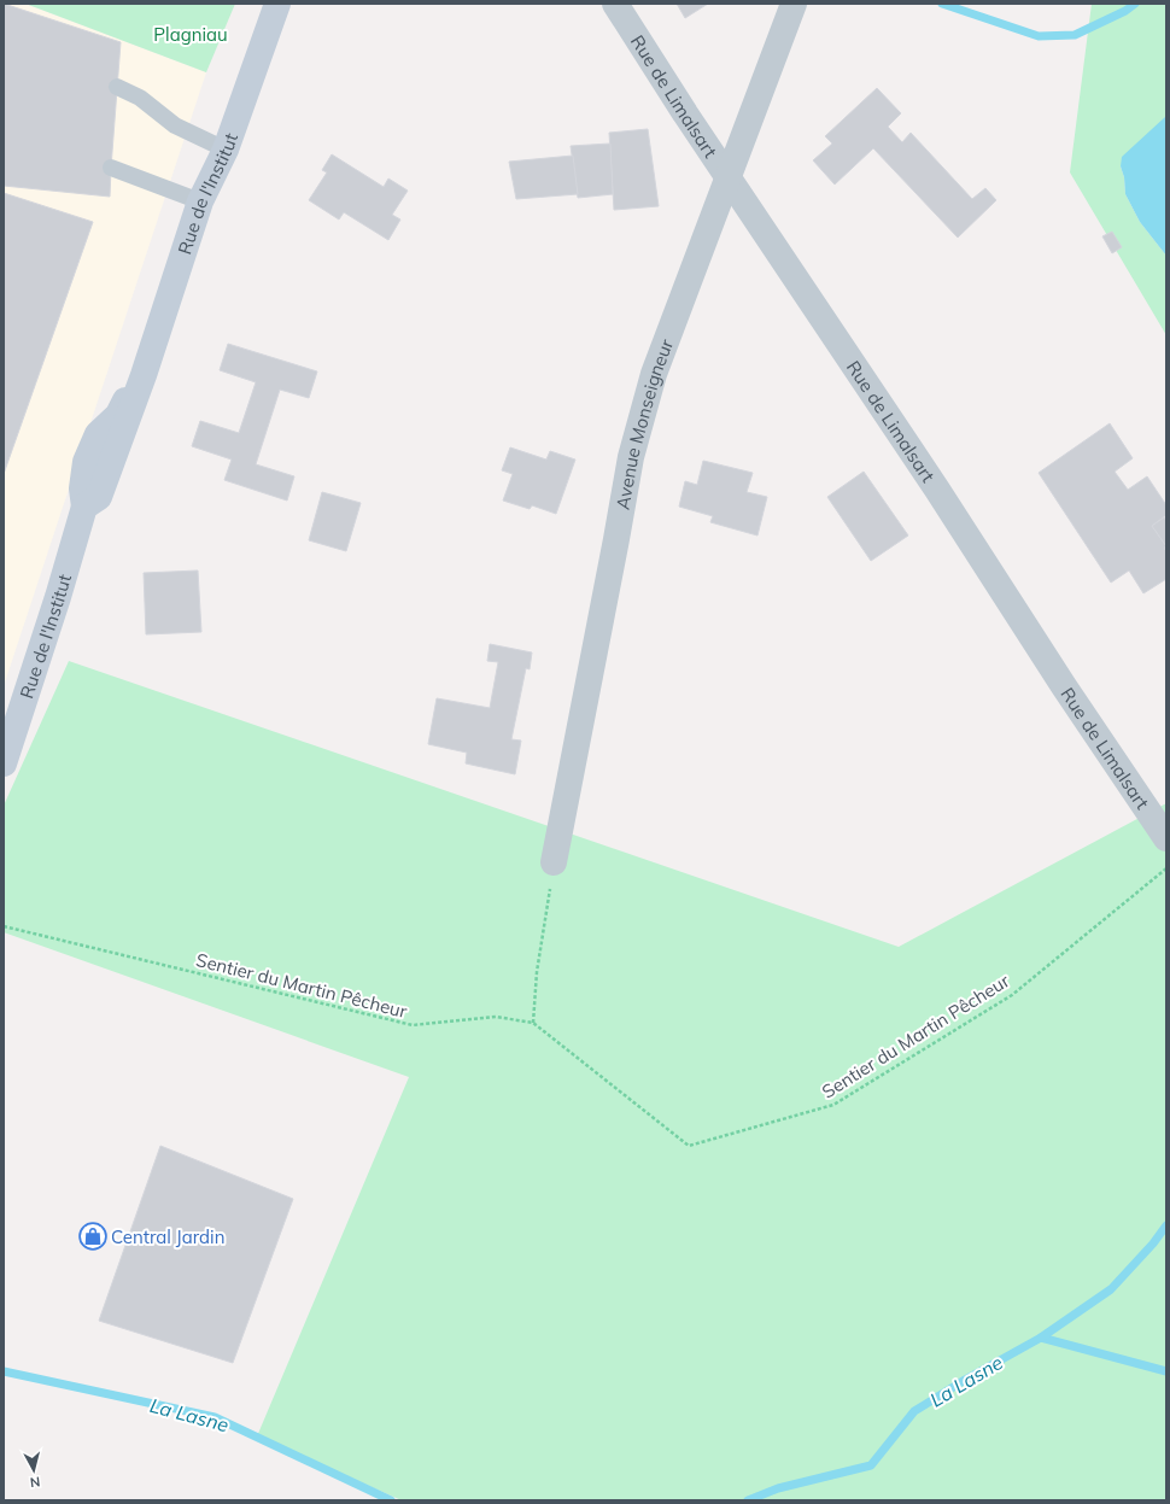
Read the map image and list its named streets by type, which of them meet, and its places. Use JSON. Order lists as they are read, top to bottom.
{
  "streets": {
    "street": ["Rue de Limalsart", "Rue de l'Institut", "Avenue Monseigneur"],
    "path": ["Sentier du Martin Pêcheur"]
  },
  "crossings": [
    ["Rue de Limalsart", "Avenue Monseigneur"]
  ],
  "water": ["La Lasne"],
  "parks": ["Plagniau"],
  "places": {
    "shop": ["Central Jardin"]
  },
  "north": "bottom"
}
